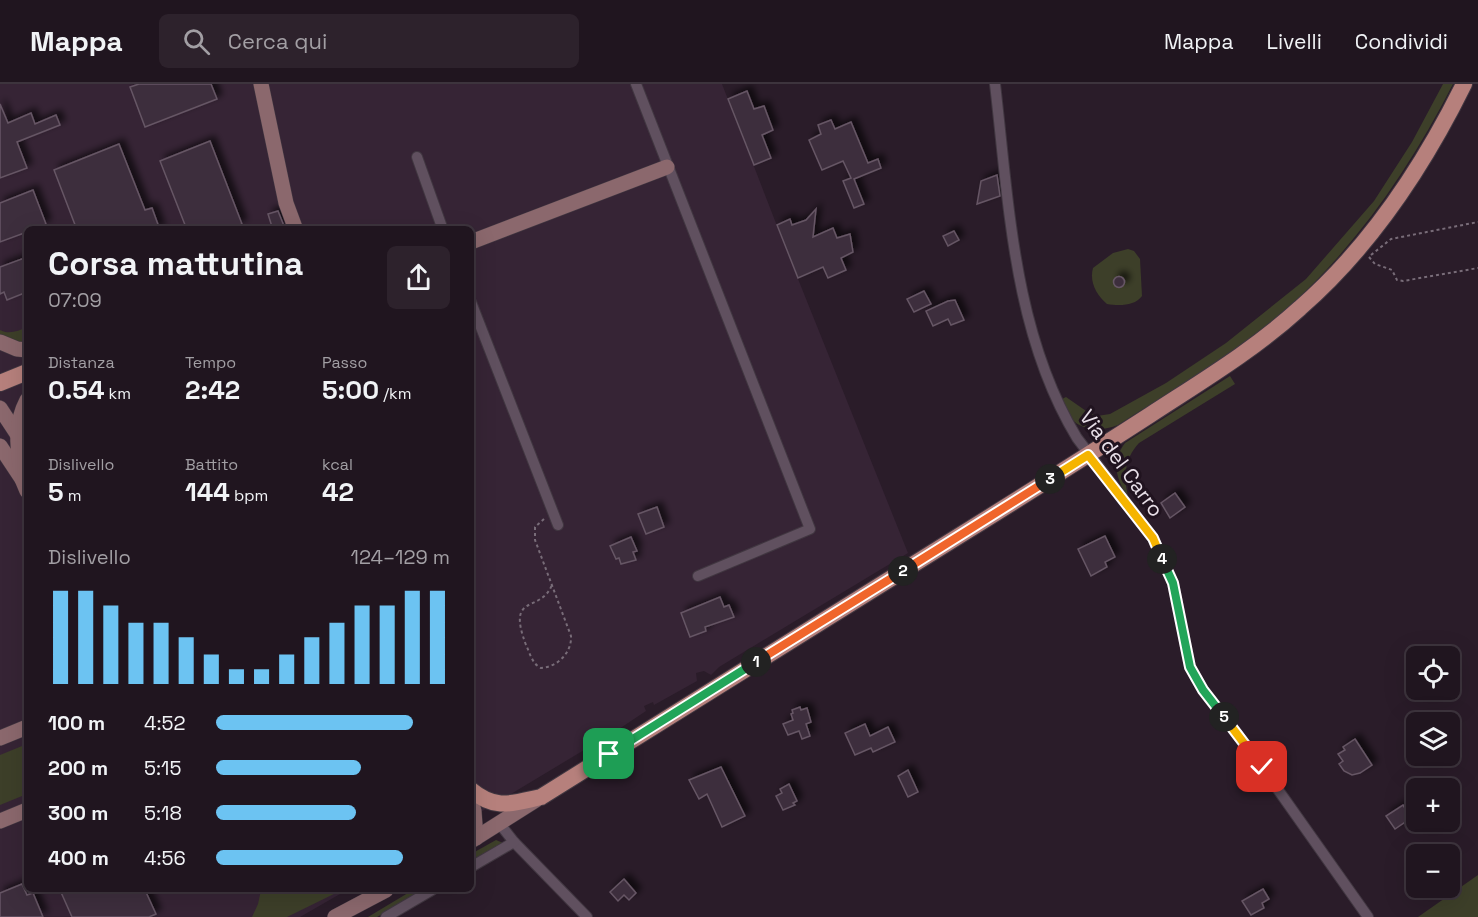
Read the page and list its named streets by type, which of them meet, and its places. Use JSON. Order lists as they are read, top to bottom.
{
  "streets": {
    "street": ["Via del Carro"]
  },
  "page": {
    "header": "Mappa",
    "search": "Cerca qui",
    "nav": ["Mappa", "Livelli", "Condividi"],
    "heading": ["Corsa mattutina", "07:09"],
    "stats": [
      ["Distanza", "0.54 km"],
      ["Tempo", "2:42"],
      ["Passo", "5:00 /km"],
      ["Dislivello", "5 m"],
      ["Battito", "144 bpm"],
      ["kcal", "42"]
    ],
    "pins": [
      "3",
      "4",
      "2",
      "1",
      "5"
    ],
    "chart": ["Dislivello", "124–129 m"],
    "map_buttons": ["+", "−"],
    "list": [
      {
        "name": "100 m",
        "note": "4:52"
      },
      {
        "name": "200 m",
        "note": "5:15"
      },
      {
        "name": "300 m",
        "note": "5:18"
      },
      {
        "name": "400 m",
        "note": "4:56"
      }
    ]
  }
}
